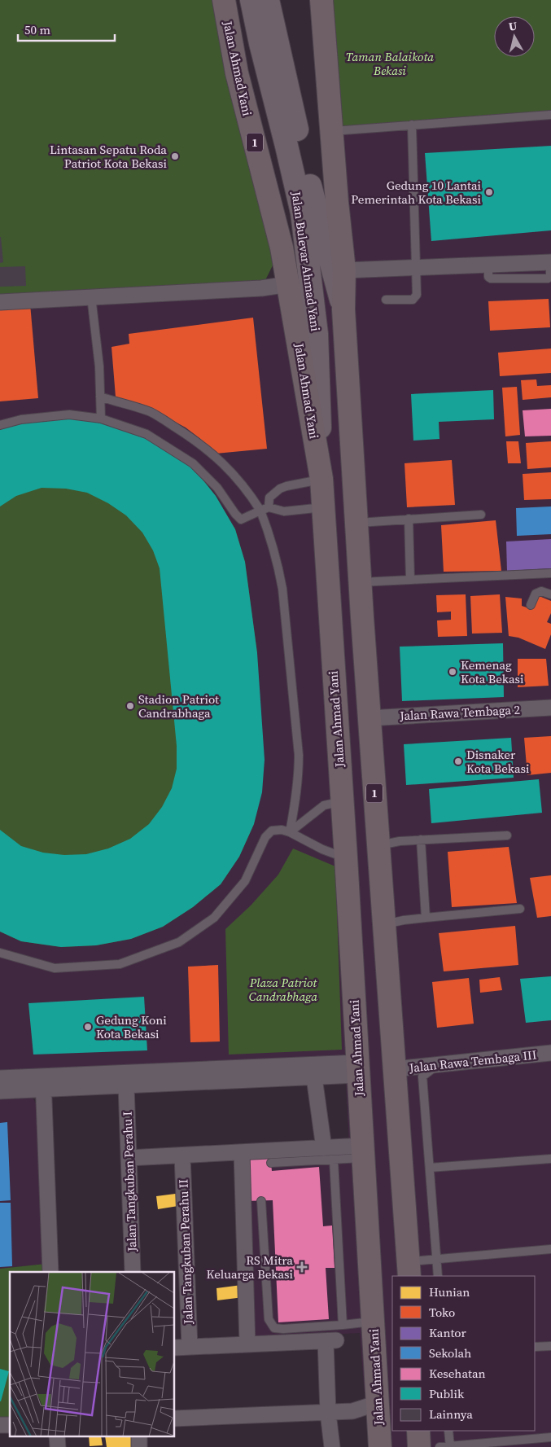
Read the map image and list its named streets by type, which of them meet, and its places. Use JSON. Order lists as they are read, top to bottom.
{
  "streets": {
    "highway": ["Jalan Ahmad Yani", "1"],
    "main road": ["Jalan Bulevar Ahmad Yani"],
    "street": [
      "Jalan Rawa Tembaga 2",
      "Jalan Rawa Tembaga III",
      "Jalan Tangkuban Perahu I",
      "Jalan Tangkuban Perahu II"
    ]
  },
  "crossings": [
    ["Jalan Ahmad Yani", "Jalan Bulevar Ahmad Yani"],
    ["1", "Jalan Bulevar Ahmad Yani"],
    ["1", "Jalan Rawa Tembaga 2"],
    ["1", "Jalan Rawa Tembaga III"]
  ],
  "parks": ["Taman Balaikota Bekasi", "Plaza Patriot Candrabhaga"],
  "places": {
    "other": [
      "Lintasan Sepatu Roda Patriot Kota Bekasi",
      "Gedung 10 Lantai Pemerintah Kota Bekasi",
      "Kemenag Kota Bekasi",
      "Stadion Patriot Candrabhaga",
      "Disnaker Kota Bekasi",
      "Gedung Koni Kota Bekasi"
    ],
    "health": ["RS Mitra Keluarga Bekasi"]
  },
  "legend": [
    "Hunian",
    "Toko",
    "Kantor",
    "Sekolah",
    "Kesehatan",
    "Publik",
    "Lainnya"
  ],
  "scale_bar": "50 m",
  "north": "top"
}
